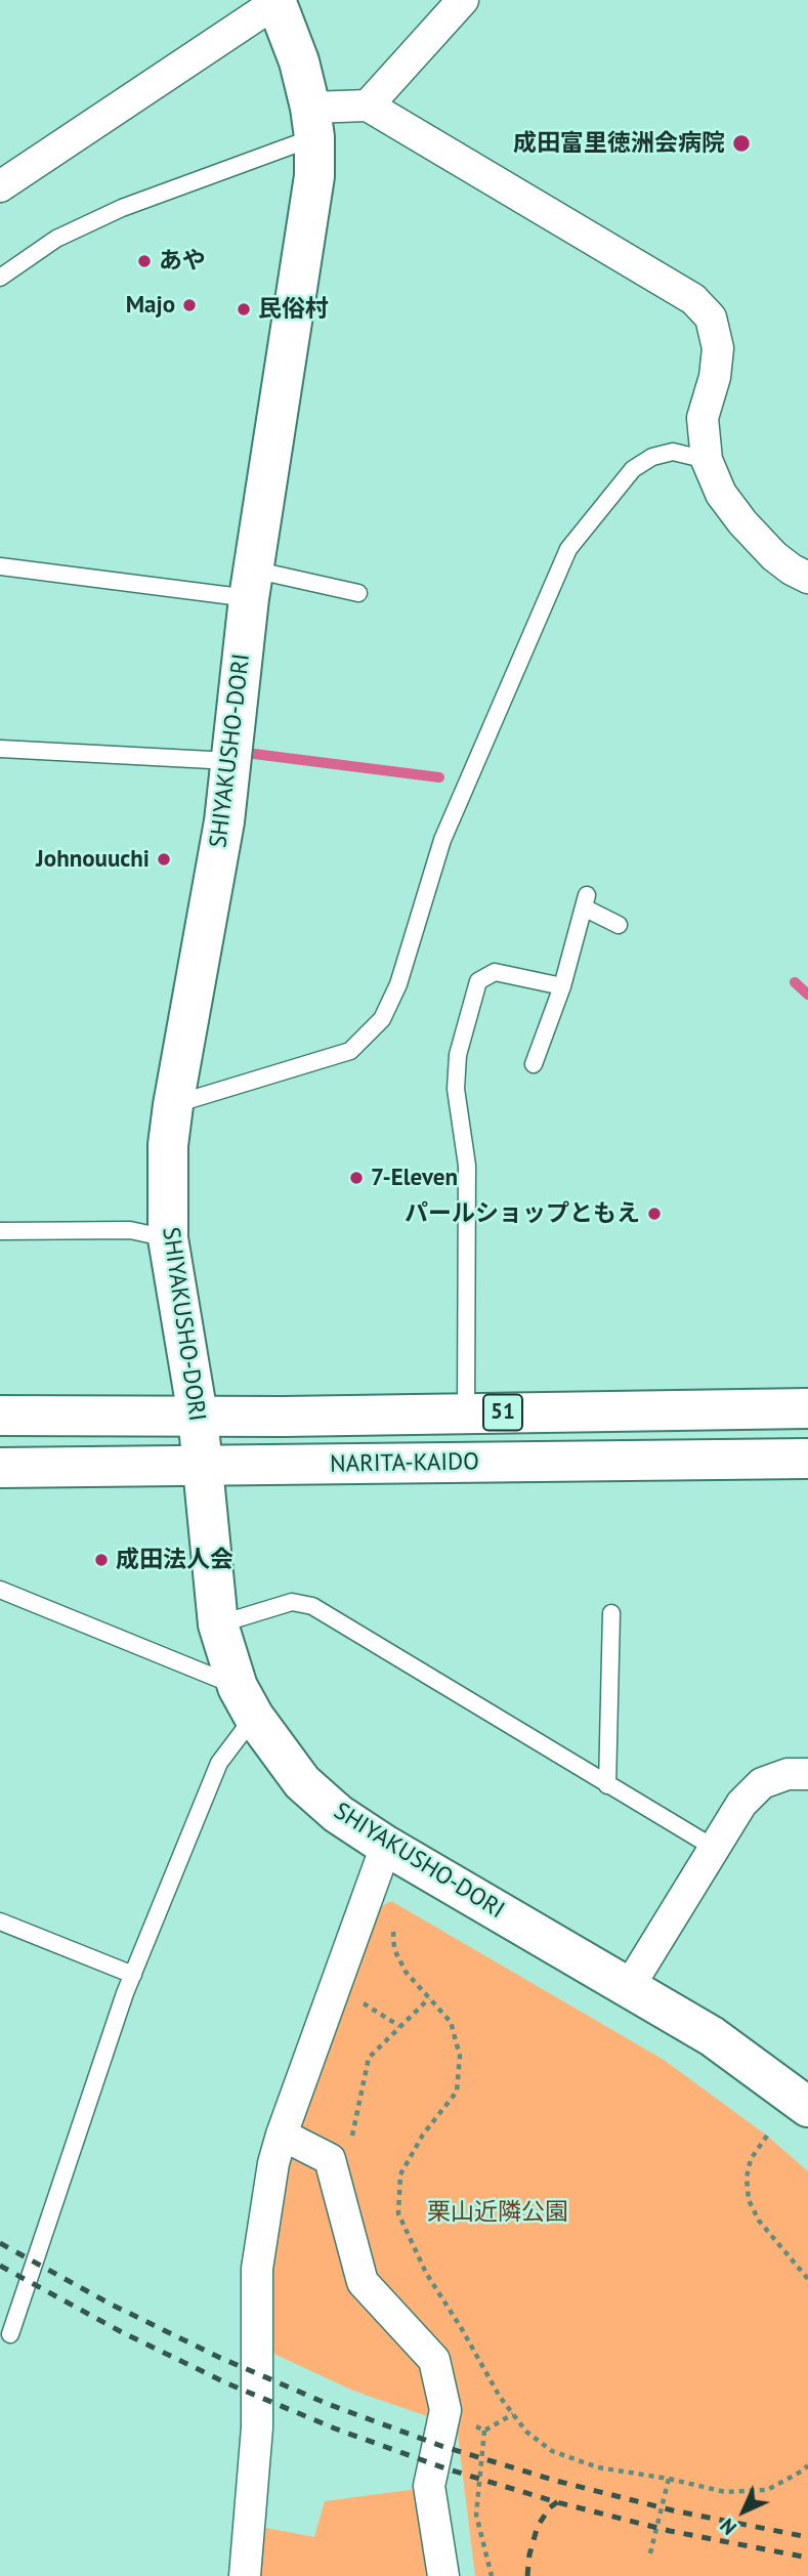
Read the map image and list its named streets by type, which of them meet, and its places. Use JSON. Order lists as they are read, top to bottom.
{
  "streets": {
    "main road": ["SHIYAKUSHO-DORI", "51", "NARITA-KAIDO"]
  },
  "crossings": [
    ["SHIYAKUSHO-DORI", "NARITA-KAIDO"]
  ],
  "parks": ["栗山近隣公園"],
  "places": [
    "成田富里徳洲会病院",
    "あや",
    "Majo",
    "民俗村",
    "Johnouuchi",
    "7-Eleven",
    "パールショップともえ",
    "成田法人会"
  ],
  "north": "bottom left"
}
